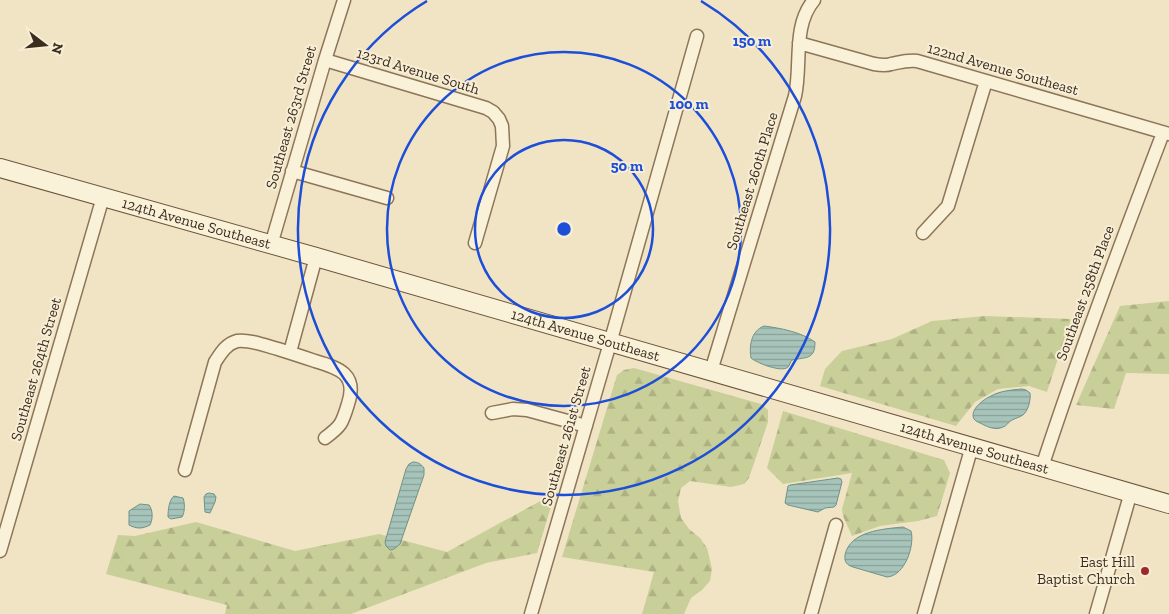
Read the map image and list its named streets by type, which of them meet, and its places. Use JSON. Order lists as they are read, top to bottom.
{
  "streets": {
    "street": [
      "122nd Avenue Southeast",
      "123rd Avenue South",
      "Southeast 263rd Street",
      "Southeast 260th Place",
      "124th Avenue Southeast",
      "Southeast 258th Place",
      "Southeast 264th Street",
      "Southeast 261st Street"
    ]
  },
  "crossings": [
    ["122nd Avenue Southeast", "Southeast 260th Place"],
    ["122nd Avenue Southeast", "Southeast 258th Place"],
    ["123rd Avenue South", "Southeast 263rd Street"],
    ["Southeast 263rd Street", "124th Avenue Southeast"],
    ["Southeast 260th Place", "124th Avenue Southeast"],
    ["124th Avenue Southeast", "Southeast 258th Place"],
    ["124th Avenue Southeast", "Southeast 264th Street"],
    ["124th Avenue Southeast", "Southeast 261st Street"]
  ],
  "places": ["East Hill Baptist Church"],
  "north": "right",
  "rings": ["150 m", "100 m", "50 m"]
}
